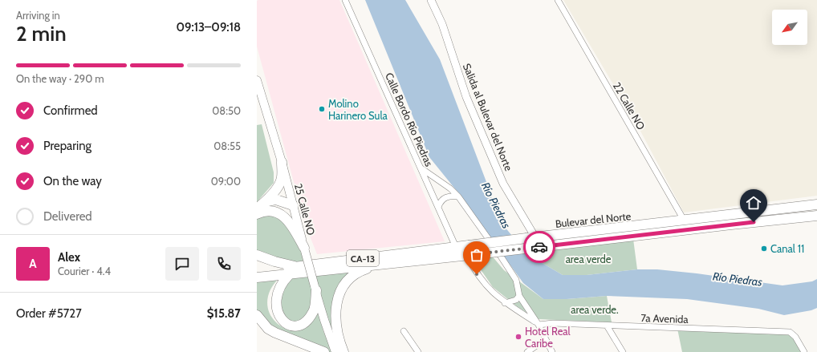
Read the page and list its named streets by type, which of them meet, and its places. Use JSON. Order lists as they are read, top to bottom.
{
  "streets": {
    "highway": ["Bulevar del Norte", "CA-13"],
    "main road": ["25 Calle NO"],
    "street": [
      "22 Calle NO",
      "Salida al Bulevar del Norte",
      "Calle Bordo Río Piedras",
      "7a Avenida"
    ]
  },
  "crossings": [
    ["22 Calle NO", "Bulevar del Norte"],
    ["Salida al Bulevar del Norte", "Bulevar del Norte"],
    ["Calle Bordo Río Piedras", "Bulevar del Norte"]
  ],
  "water": ["Río Piedras"],
  "parks": ["area verde", "area verde."],
  "places": ["Molino Harinero Sula", "Canal 11", "Hotel Real Caribe"],
  "north": "bottom left",
  "page": {
    "heading": ["2 min", "Arriving in", "09:13–09:18"],
    "panel": [
      "Alex",
      "Courier · 4.4",
      "Order #5727",
      "$15.87"
    ],
    "bar": "On the way · 290 m",
    "list": [
      ["Confirmed", "08:50"],
      ["Preparing", "08:55"],
      ["On the way", "09:00"],
      "Delivered"
    ],
    "round": "A"
  }
}
